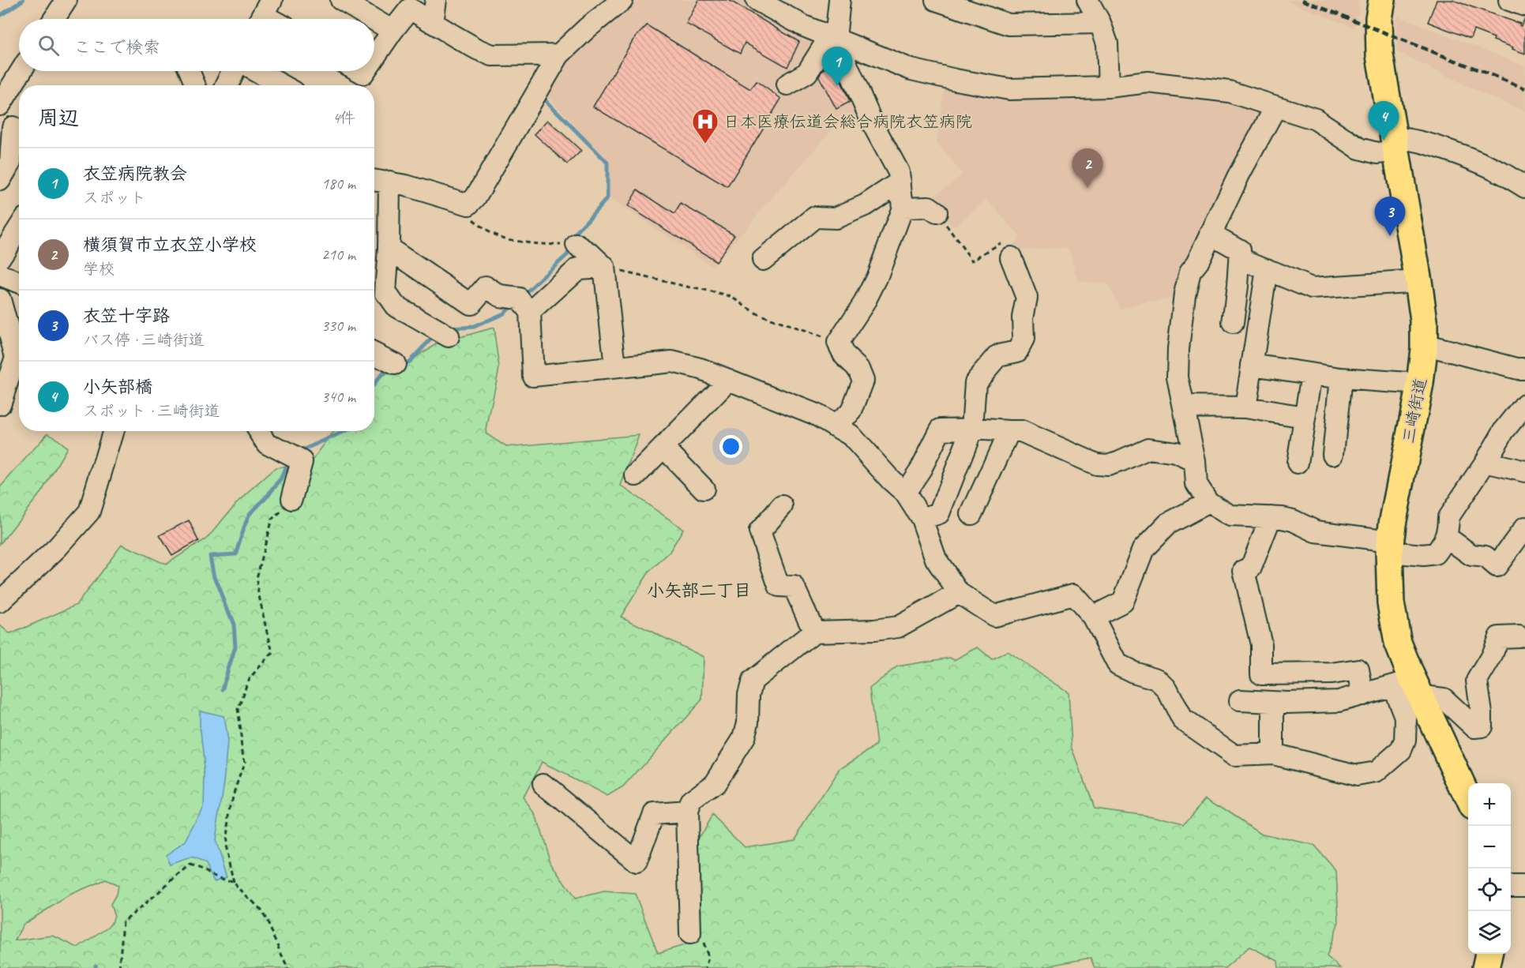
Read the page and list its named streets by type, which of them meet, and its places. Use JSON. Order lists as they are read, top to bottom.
{
  "streets": {
    "main road": ["三崎街道"]
  },
  "districts": ["小矢部二丁目"],
  "places": {
    "hospital": ["日本医療伝道会総合病院衣笠病院"]
  },
  "page": {
    "search": "ここで検索",
    "pins": [
      "1",
      "4",
      "2",
      "3"
    ],
    "heading": ["周辺", "4件"],
    "list": [
      {
        "mark": "1",
        "name": "衣笠病院教会",
        "note": "スポット",
        "value": "180 m"
      },
      {
        "mark": "2",
        "name": "横須賀市立衣笠小学校",
        "note": "学校",
        "value": "210 m"
      },
      {
        "mark": "3",
        "name": "衣笠十字路",
        "note": "バス停 · 三崎街道",
        "value": "330 m"
      },
      {
        "mark": "4",
        "name": "小矢部橋",
        "note": "スポット · 三崎街道",
        "value": "340 m"
      }
    ],
    "map_buttons": ["+", "−"]
  }
}
